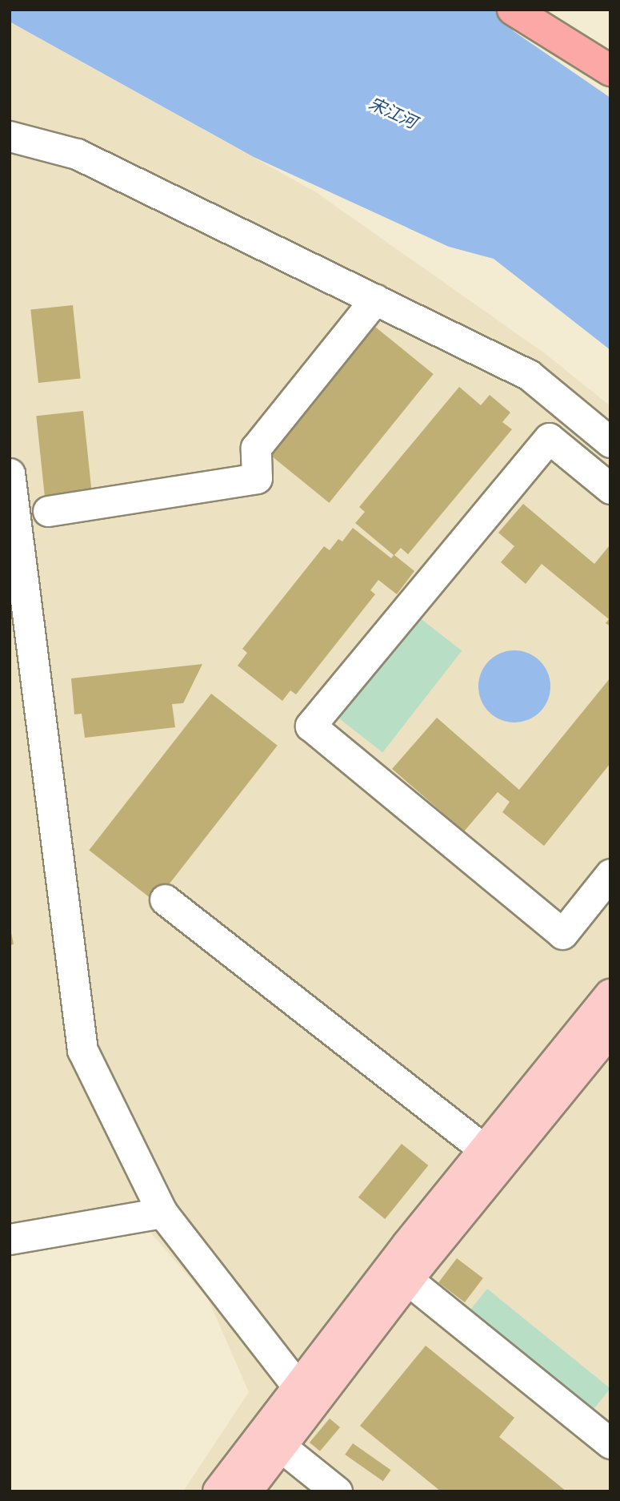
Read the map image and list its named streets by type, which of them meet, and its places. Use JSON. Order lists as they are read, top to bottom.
{
  "water": ["宋江河"]
}
